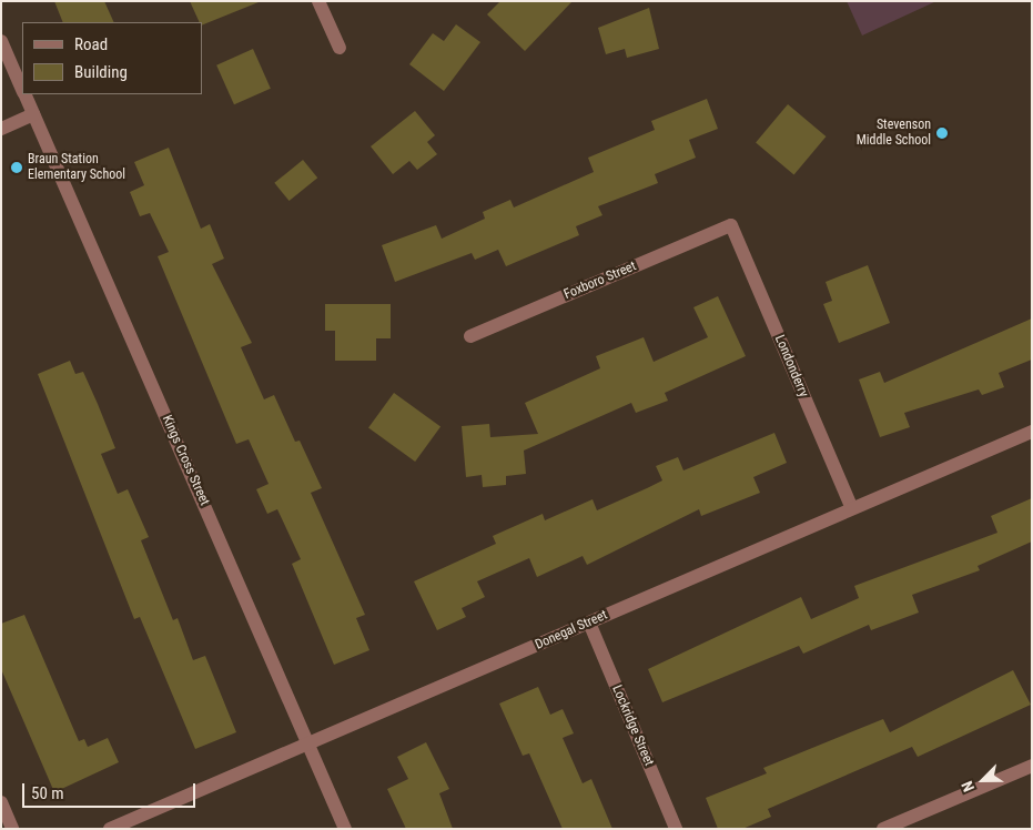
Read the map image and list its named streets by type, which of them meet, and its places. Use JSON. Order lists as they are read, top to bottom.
{
  "streets": {
    "street": [
      "Foxboro Street",
      "Londonderry",
      "Kings Cross Street",
      "Donegal Street",
      "Lockridge Street"
    ]
  },
  "crossings": [
    ["Foxboro Street", "Londonderry"],
    ["Londonderry", "Donegal Street"],
    ["Kings Cross Street", "Donegal Street"],
    ["Donegal Street", "Lockridge Street"]
  ],
  "places": ["Stevenson Middle School", "Braun Station Elementary School"],
  "legend": ["Road", "Building"],
  "scale_bar": "50 m",
  "north": "bottom left"
}
